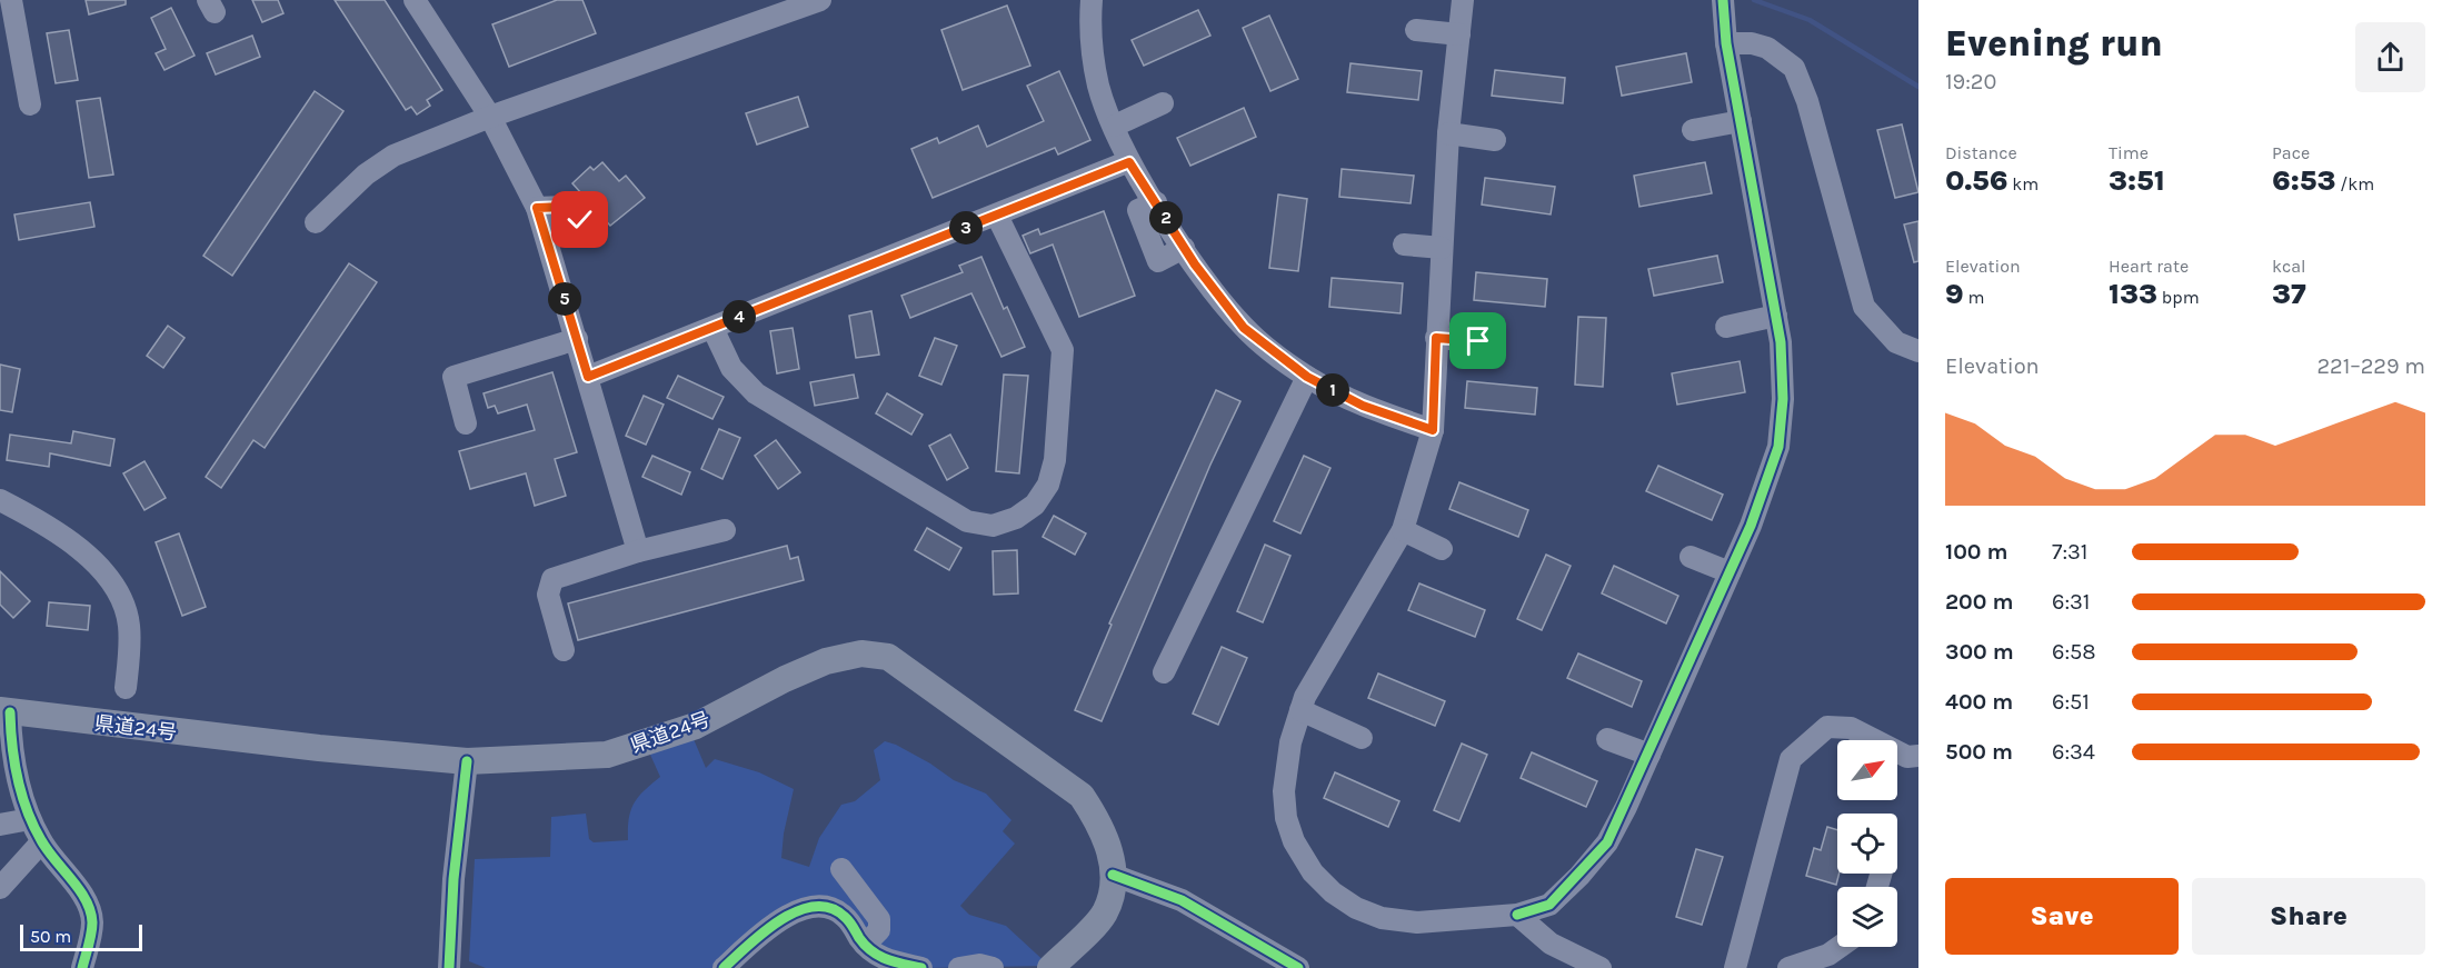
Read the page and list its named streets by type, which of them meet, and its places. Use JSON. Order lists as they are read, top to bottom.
{
  "streets": {
    "main road": ["県道24号"]
  },
  "scale_bar": "50 m",
  "north": "top right",
  "page": {
    "heading": ["Evening run", "19:20"],
    "stats": [
      ["Distance", "0.56 km"],
      ["Time", "3:51"],
      ["Pace", "6:53 /km"],
      ["Elevation", "9 m"],
      ["Heart rate", "133 bpm"],
      ["kcal", "37"]
    ],
    "pins": [
      "2",
      "3",
      "5",
      "4",
      "1"
    ],
    "chart": ["Elevation", "221–229 m"],
    "list": [
      {
        "name": "100 m",
        "note": "7:31"
      },
      {
        "name": "200 m",
        "note": "6:31"
      },
      {
        "name": "300 m",
        "note": "6:58"
      },
      {
        "name": "400 m",
        "note": "6:51"
      },
      {
        "name": "500 m",
        "note": "6:34"
      }
    ],
    "buttons": ["Save", "Share"],
    "scale": "50 m"
  }
}
